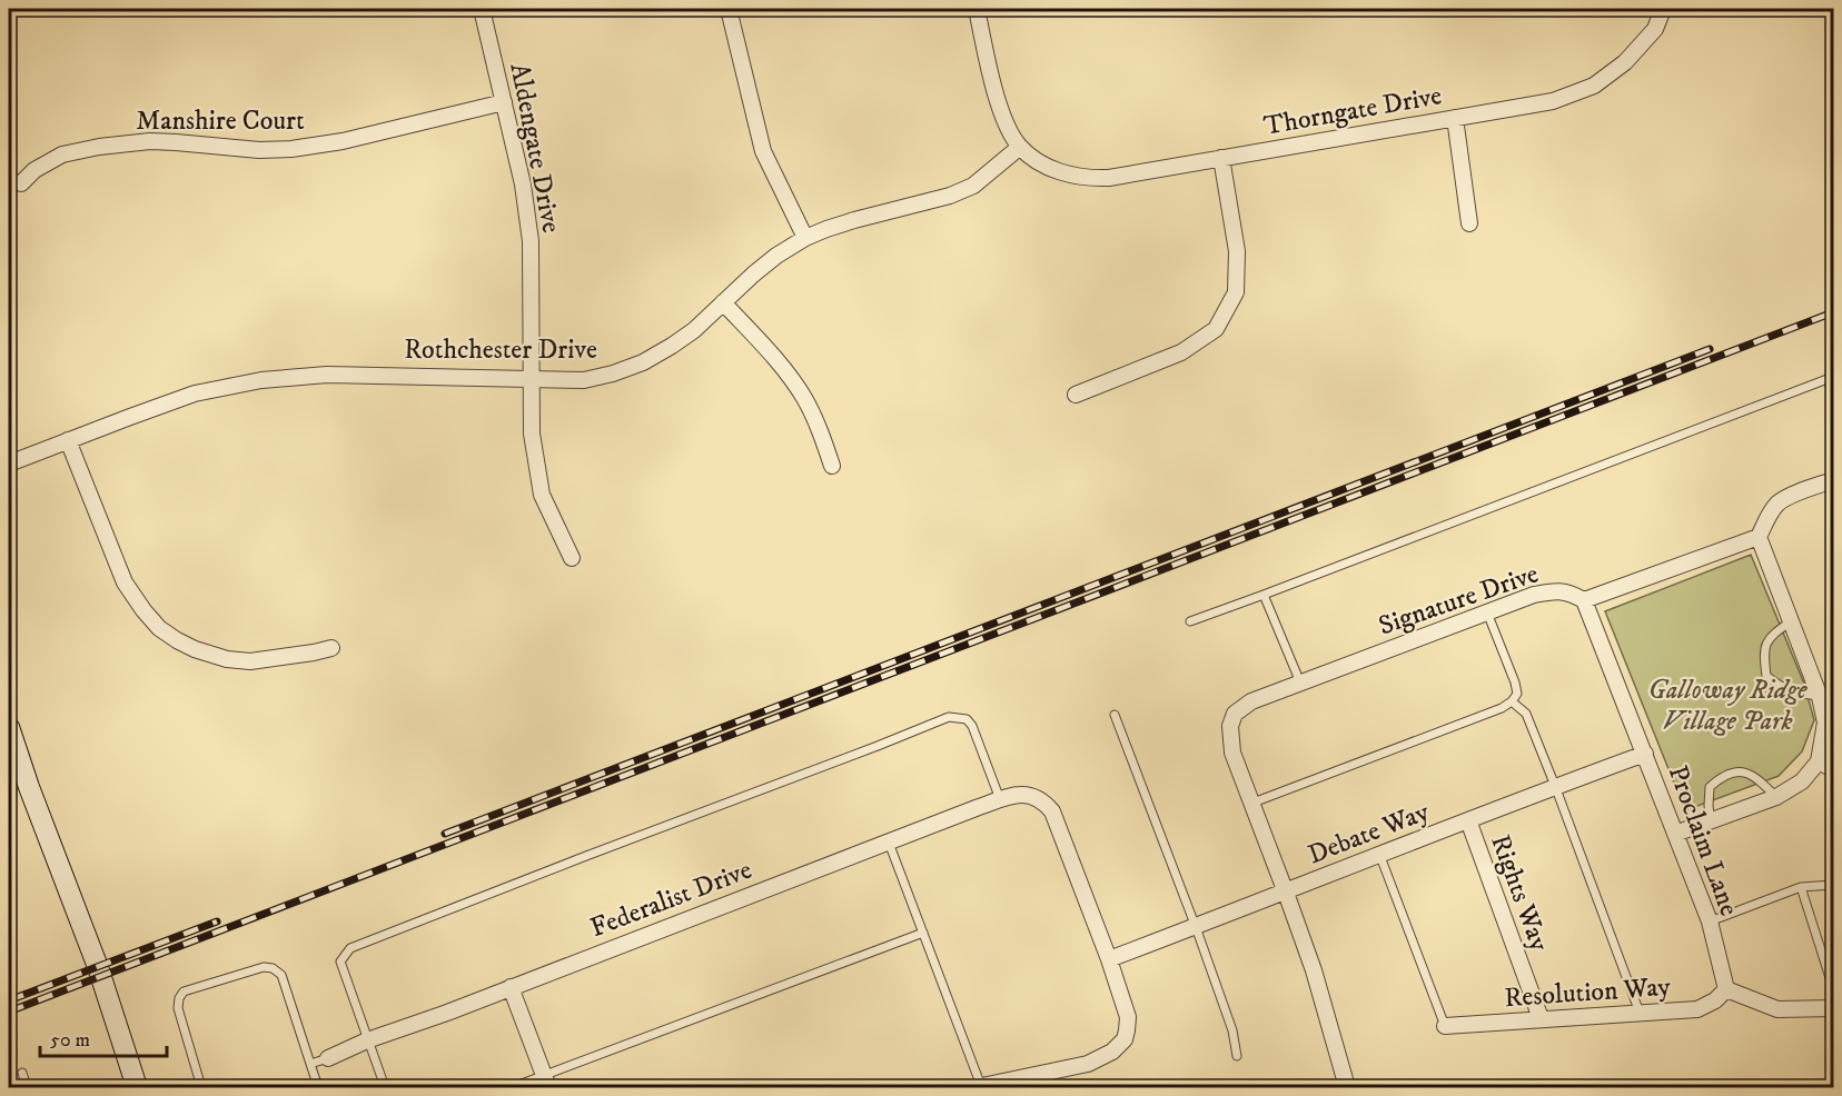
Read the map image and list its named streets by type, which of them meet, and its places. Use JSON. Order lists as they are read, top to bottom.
{
  "streets": {
    "street": [
      "Thorngate Drive",
      "Manshire Court",
      "Aldengate Drive",
      "Rothchester Drive",
      "Signature Drive",
      "Debate Way",
      "Proclaim Lane",
      "Rights Way",
      "Federalist Drive",
      "Resolution Way"
    ]
  },
  "crossings": [
    ["Thorngate Drive", "Rothchester Drive"],
    ["Manshire Court", "Aldengate Drive"],
    ["Aldengate Drive", "Rothchester Drive"],
    ["Signature Drive", "Proclaim Lane"],
    ["Debate Way", "Proclaim Lane"],
    ["Debate Way", "Rights Way"],
    ["Debate Way", "Federalist Drive"],
    ["Proclaim Lane", "Resolution Way"],
    ["Rights Way", "Resolution Way"]
  ],
  "parks": ["Galloway Ridge Village Park"],
  "scale_bar": "50 m"
}
